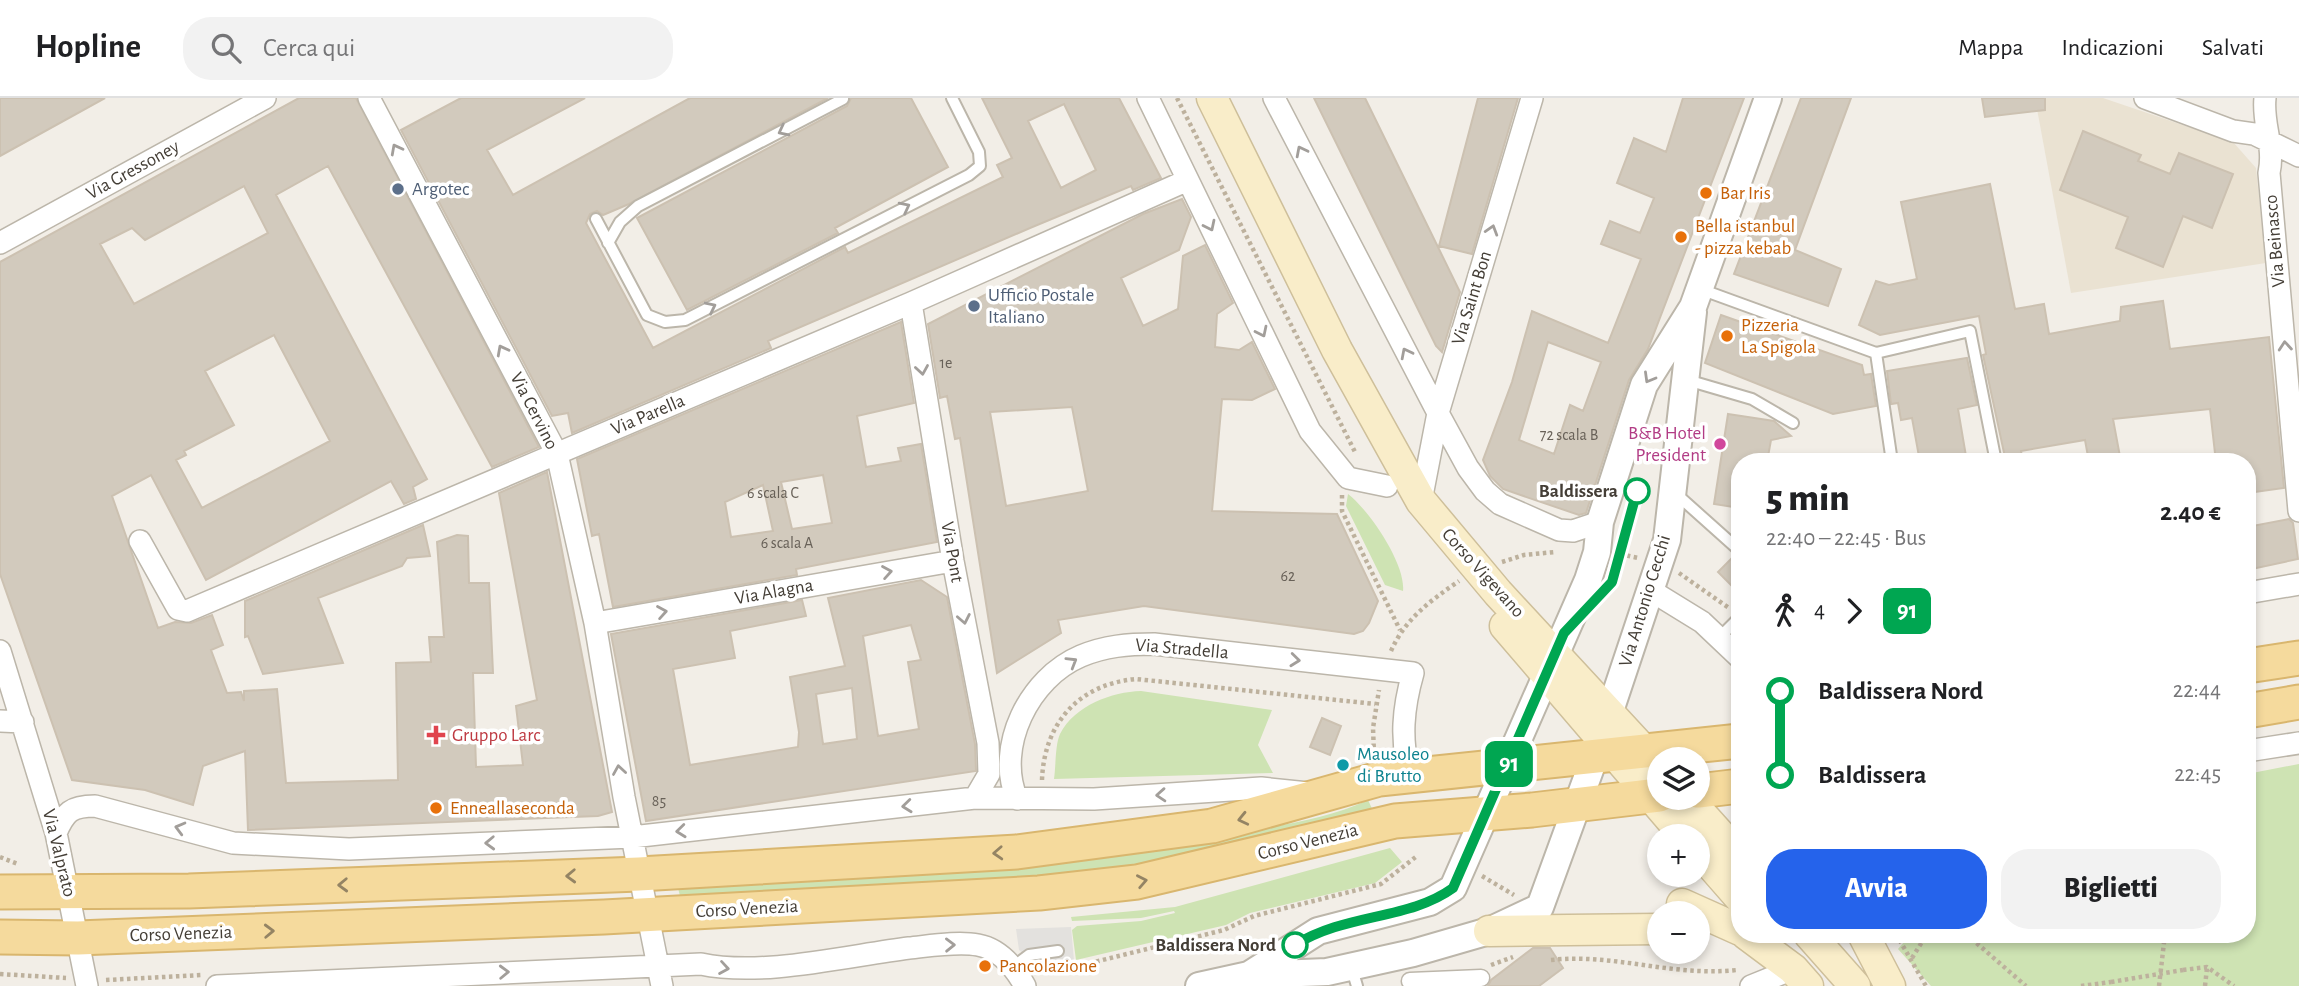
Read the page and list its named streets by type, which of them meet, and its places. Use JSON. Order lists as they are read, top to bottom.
{
  "streets": {
    "main road": ["Corso Vigevano", "Corso Venezia"],
    "street": [
      "Via Gressoney",
      "Via Beinasco",
      "Via Saint Bon",
      "Via Cervino",
      "Via Parella",
      "Via Pont",
      "Via Alagna",
      "Via Antonio Cecchi",
      "Via Stradella",
      "Via Valprato"
    ]
  },
  "crossings": [
    ["Via Saint Bon", "Corso Vigevano"],
    ["Via Cervino", "Via Parella"],
    ["Via Cervino", "Via Alagna"],
    ["Via Cervino", "Corso Venezia"],
    ["Via Parella", "Via Pont"],
    ["Via Pont", "Via Alagna"],
    ["Via Pont", "Corso Venezia"],
    ["Corso Vigevano", "Via Antonio Cecchi"],
    ["Via Antonio Cecchi", "Corso Venezia"],
    ["Via Stradella", "Corso Venezia"],
    ["Corso Venezia", "Via Valprato"]
  ],
  "one_way": [
    "Via Beinasco",
    "Via Saint Bon",
    "Via Cervino",
    "Via Pont",
    "Via Alagna"
  ],
  "places": {
    "other": [
      "Argotec",
      "Bar Iris",
      "Bella istanbul - pizza kebab",
      "Ufficio Postale Italiano",
      "Pizzeria La Spigola",
      "B&B Hotel President",
      "Baldissera",
      "Mausoleo di Brutto",
      "Enneallaseconda",
      "Baldissera Nord",
      "Pancolazione"
    ],
    "health": ["Gruppo Larc"]
  },
  "lines": ["bus line 91"],
  "house_numbers": [
    "1e",
    "72 scala B",
    "6 scala C",
    "6 scala A",
    "62",
    "85"
  ],
  "page": {
    "header": "Hopline",
    "search": "Cerca qui",
    "nav": ["Mappa", "Indicazioni", "Salvati"],
    "on_map": "91",
    "heading": ["5 min", "22:40 – 22:45 · Bus", "2.40 €"],
    "legs": ["4", "91"],
    "list": [
      {
        "name": "Baldissera Nord",
        "value": "22:44"
      },
      {
        "name": "Baldissera",
        "value": "22:45"
      }
    ],
    "map_buttons": ["+", "−"],
    "buttons": ["Avvia", "Biglietti"]
  }
}
